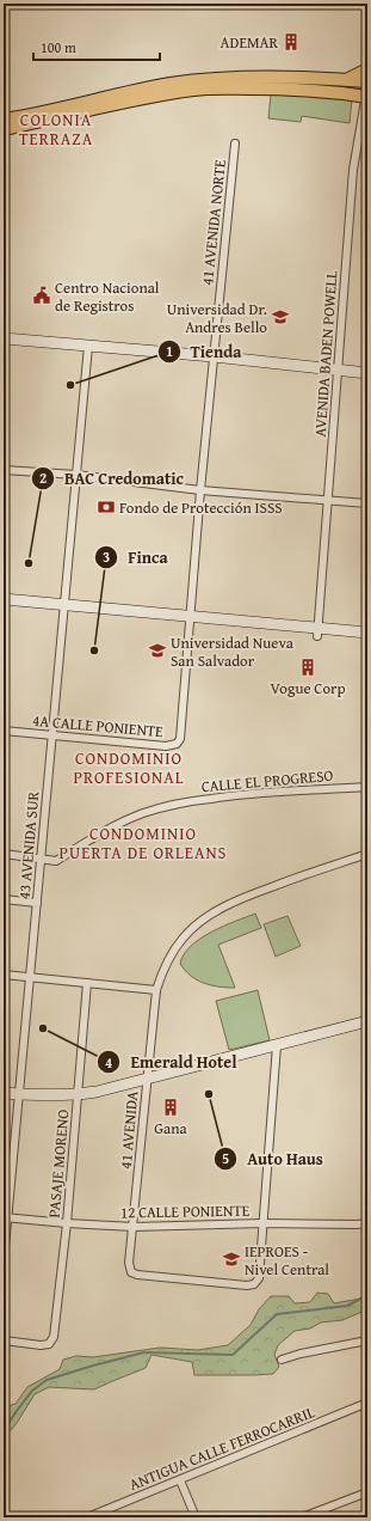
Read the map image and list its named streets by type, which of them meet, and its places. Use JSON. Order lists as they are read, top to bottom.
{
  "streets": {
    "street": [
      "41 AVENIDA NORTE",
      "AVENIDA BADEN POWELL",
      "4A CALLE PONIENTE",
      "CALLE EL PROGRESO",
      "43 AVENIDA SUR",
      "41 AVENIDA",
      "PASAJE MORENO",
      "12 CALLE PONIENTE",
      "ANTIGUA CALLE FERROCARRIL"
    ]
  },
  "crossings": [
    ["41 AVENIDA NORTE", "4A CALLE PONIENTE"],
    ["4A CALLE PONIENTE", "43 AVENIDA SUR"],
    ["CALLE EL PROGRESO", "43 AVENIDA SUR"],
    ["43 AVENIDA SUR", "12 CALLE PONIENTE"],
    ["41 AVENIDA", "12 CALLE PONIENTE"],
    ["PASAJE MORENO", "12 CALLE PONIENTE"]
  ],
  "districts": ["COLONIA TERRAZA", "CONDOMINIO PROFESIONAL", "CONDOMINIO PUERTA DE ORLEANS"],
  "places": {
    "building": ["ADEMAR", "Vogue Corp", "Gana"],
    "public building": ["Centro Nacional de Registros"],
    "school or university": ["Universidad Dr. Andres Bello", "Universidad Nueva San Salvador", "IEPROES - Nivel Central"],
    "other": [
      "Tienda",
      "BAC Credomatic",
      "Finca",
      "Emerald Hotel",
      "Auto Haus"
    ],
    "bank": ["Fondo de Protección ISSS"]
  },
  "scale_bar": "100 m"
}
